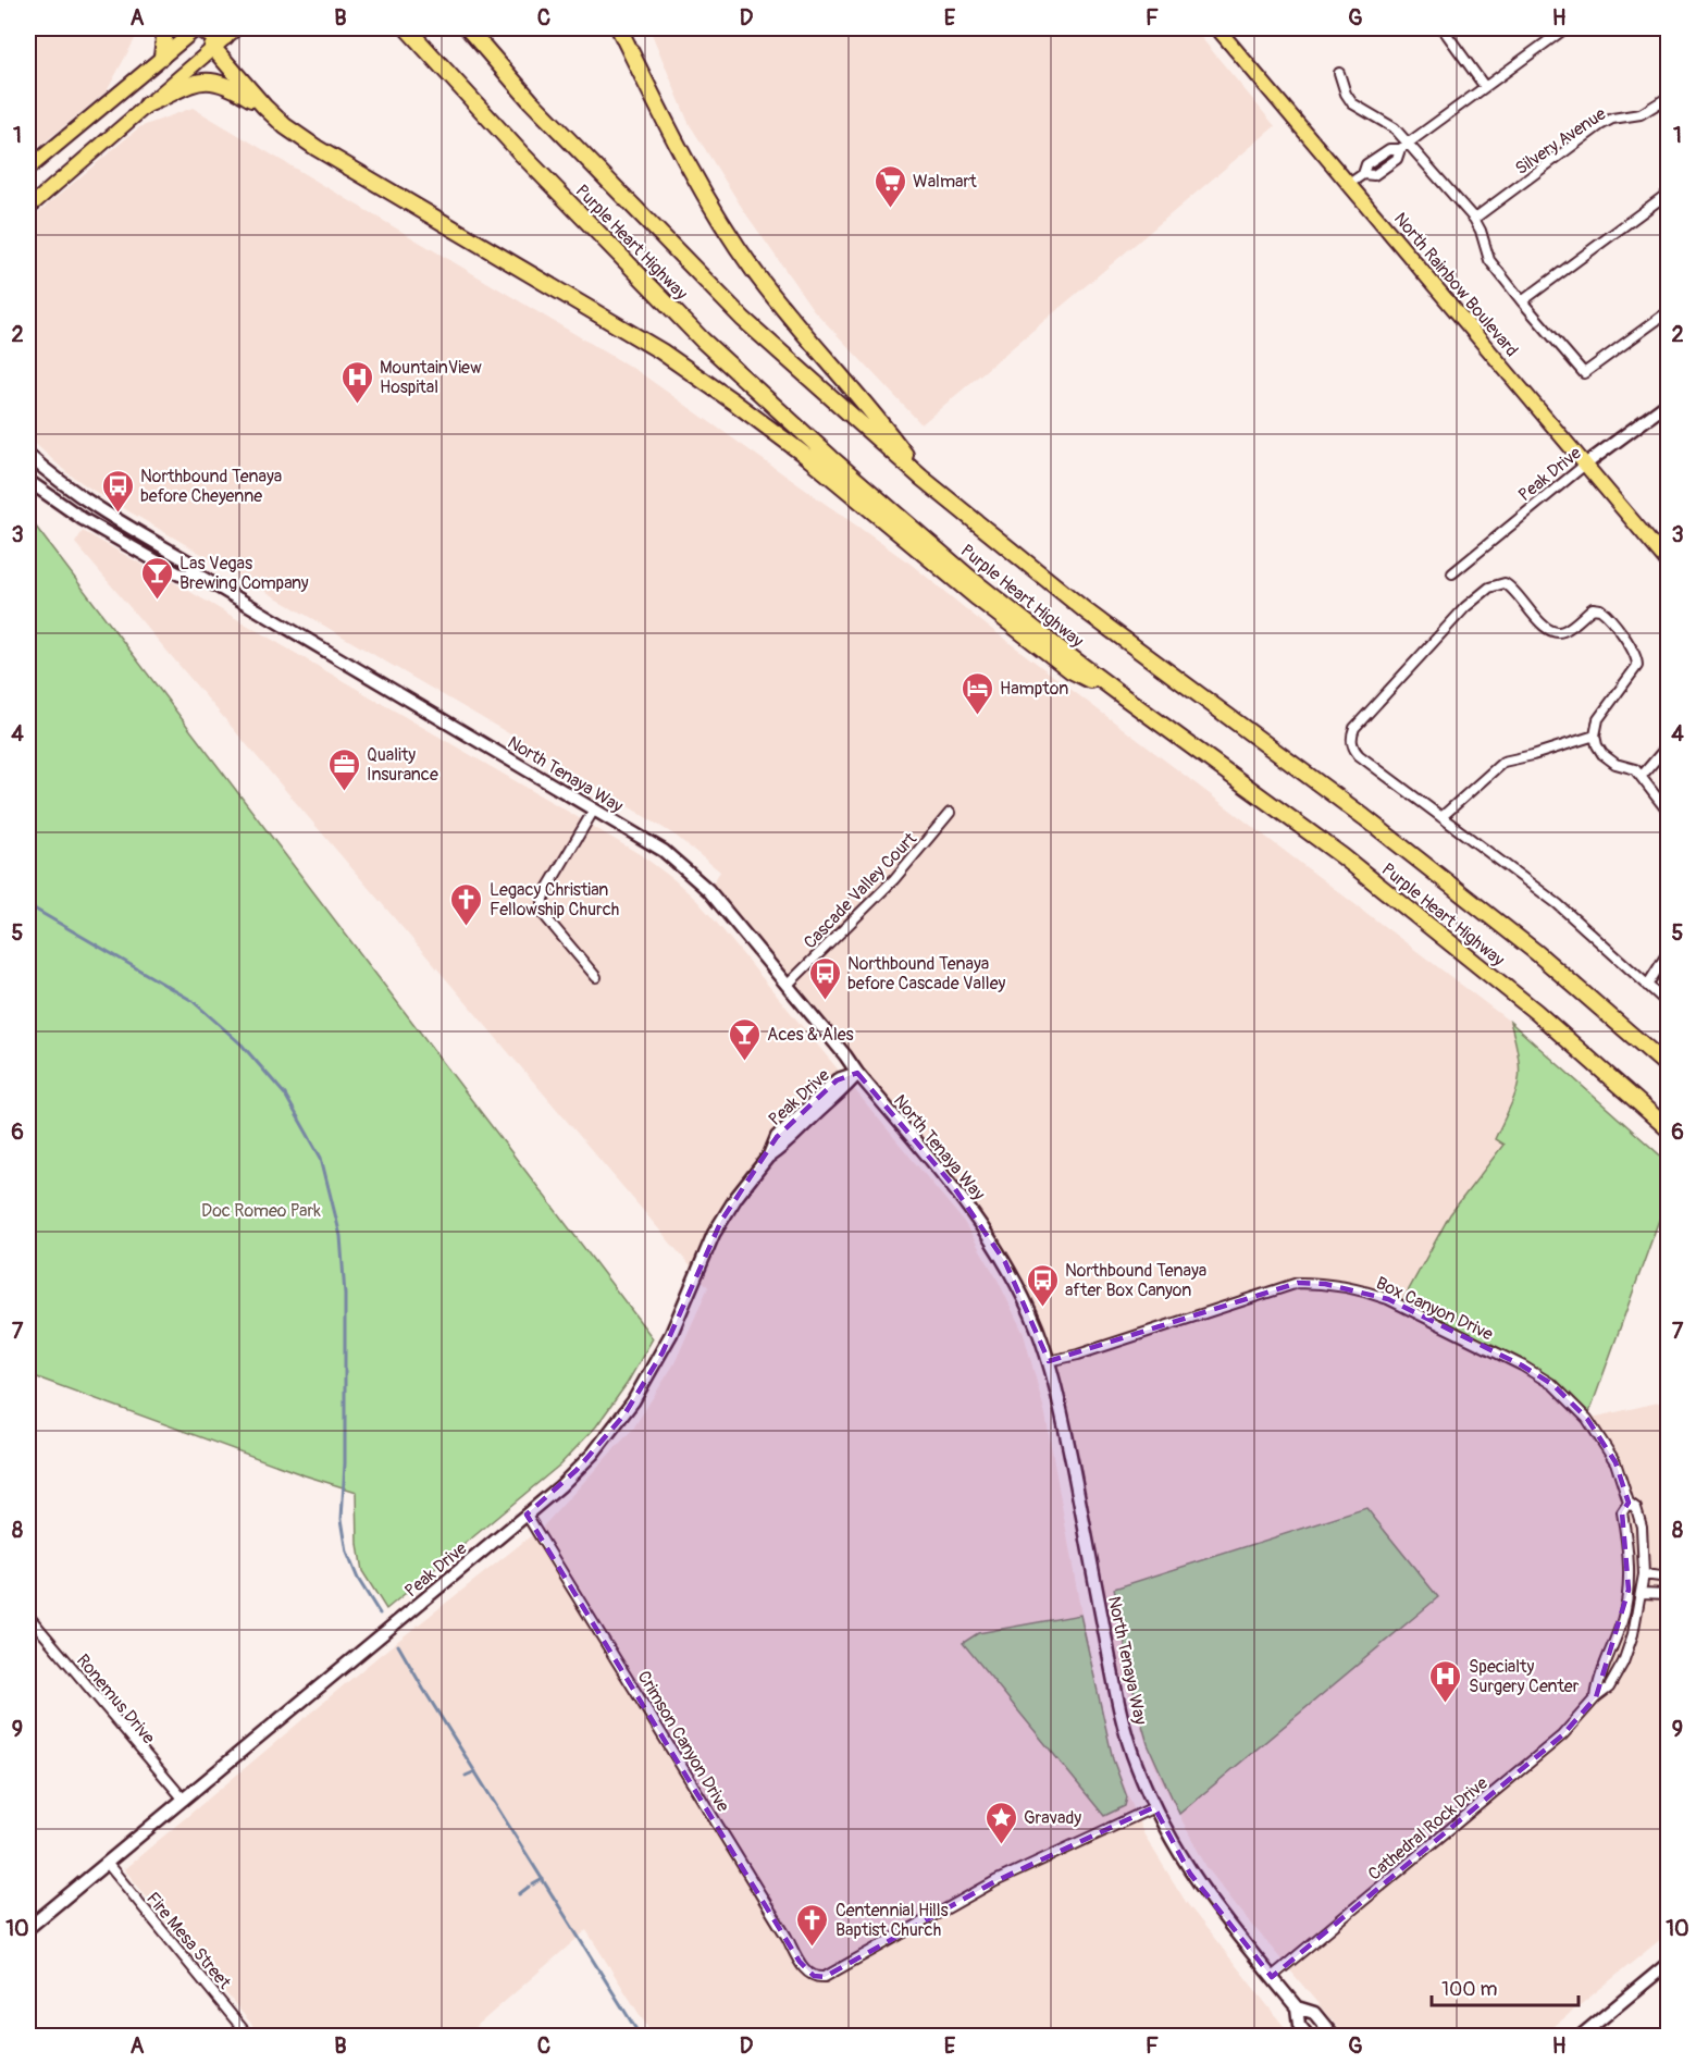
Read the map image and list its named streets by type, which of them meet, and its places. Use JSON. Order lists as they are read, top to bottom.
{
  "streets": {
    "highway": ["Purple Heart Highway"],
    "main road": ["North Rainbow Boulevard", "Peak Drive", "North Tenaya Way"],
    "street": [
      "Silvery Avenue",
      "Cascade Valley Court",
      "Box Canyon Drive",
      "Ronemus Drive",
      "Crimson Canyon Drive",
      "Cathedral Rock Drive",
      "Fire Mesa Street"
    ]
  },
  "crossings": [
    ["North Rainbow Boulevard", "Peak Drive"],
    ["Peak Drive", "North Tenaya Way"],
    ["Peak Drive", "Ronemus Drive"],
    ["Peak Drive", "Crimson Canyon Drive"],
    ["Peak Drive", "Fire Mesa Street"],
    ["North Tenaya Way", "Cascade Valley Court"],
    ["North Tenaya Way", "Box Canyon Drive"],
    ["North Tenaya Way", "Crimson Canyon Drive"],
    ["North Tenaya Way", "Cathedral Rock Drive"],
    ["Box Canyon Drive", "Cathedral Rock Drive"]
  ],
  "parks": ["Doc Romeo Park"],
  "places": {
    "supermarket": ["Walmart"],
    "hospital": ["MountainView Hospital", "Specialty Surgery Center"],
    "bus stop": ["Northbound Tenaya before Cheyenne", "Northbound Tenaya before Cascade Valley", "Northbound Tenaya after Box Canyon"],
    "bar": ["Las Vegas Brewing Company", "Aces & Ales"],
    "hotel": ["Hampton"],
    "office": ["Quality Insurance"],
    "church": ["Legacy Christian Fellowship Church", "Centennial Hills Baptist Church"],
    "place": ["Gravady"]
  },
  "scale_bar": "100 m",
  "grid": {
    "columns": [
      "A",
      "B",
      "C",
      "D",
      "E",
      "F",
      "G",
      "H"
    ],
    "rows": [
      "1",
      "2",
      "3",
      "4",
      "5",
      "6",
      "7",
      "8",
      "9",
      "10"
    ]
  }
}
